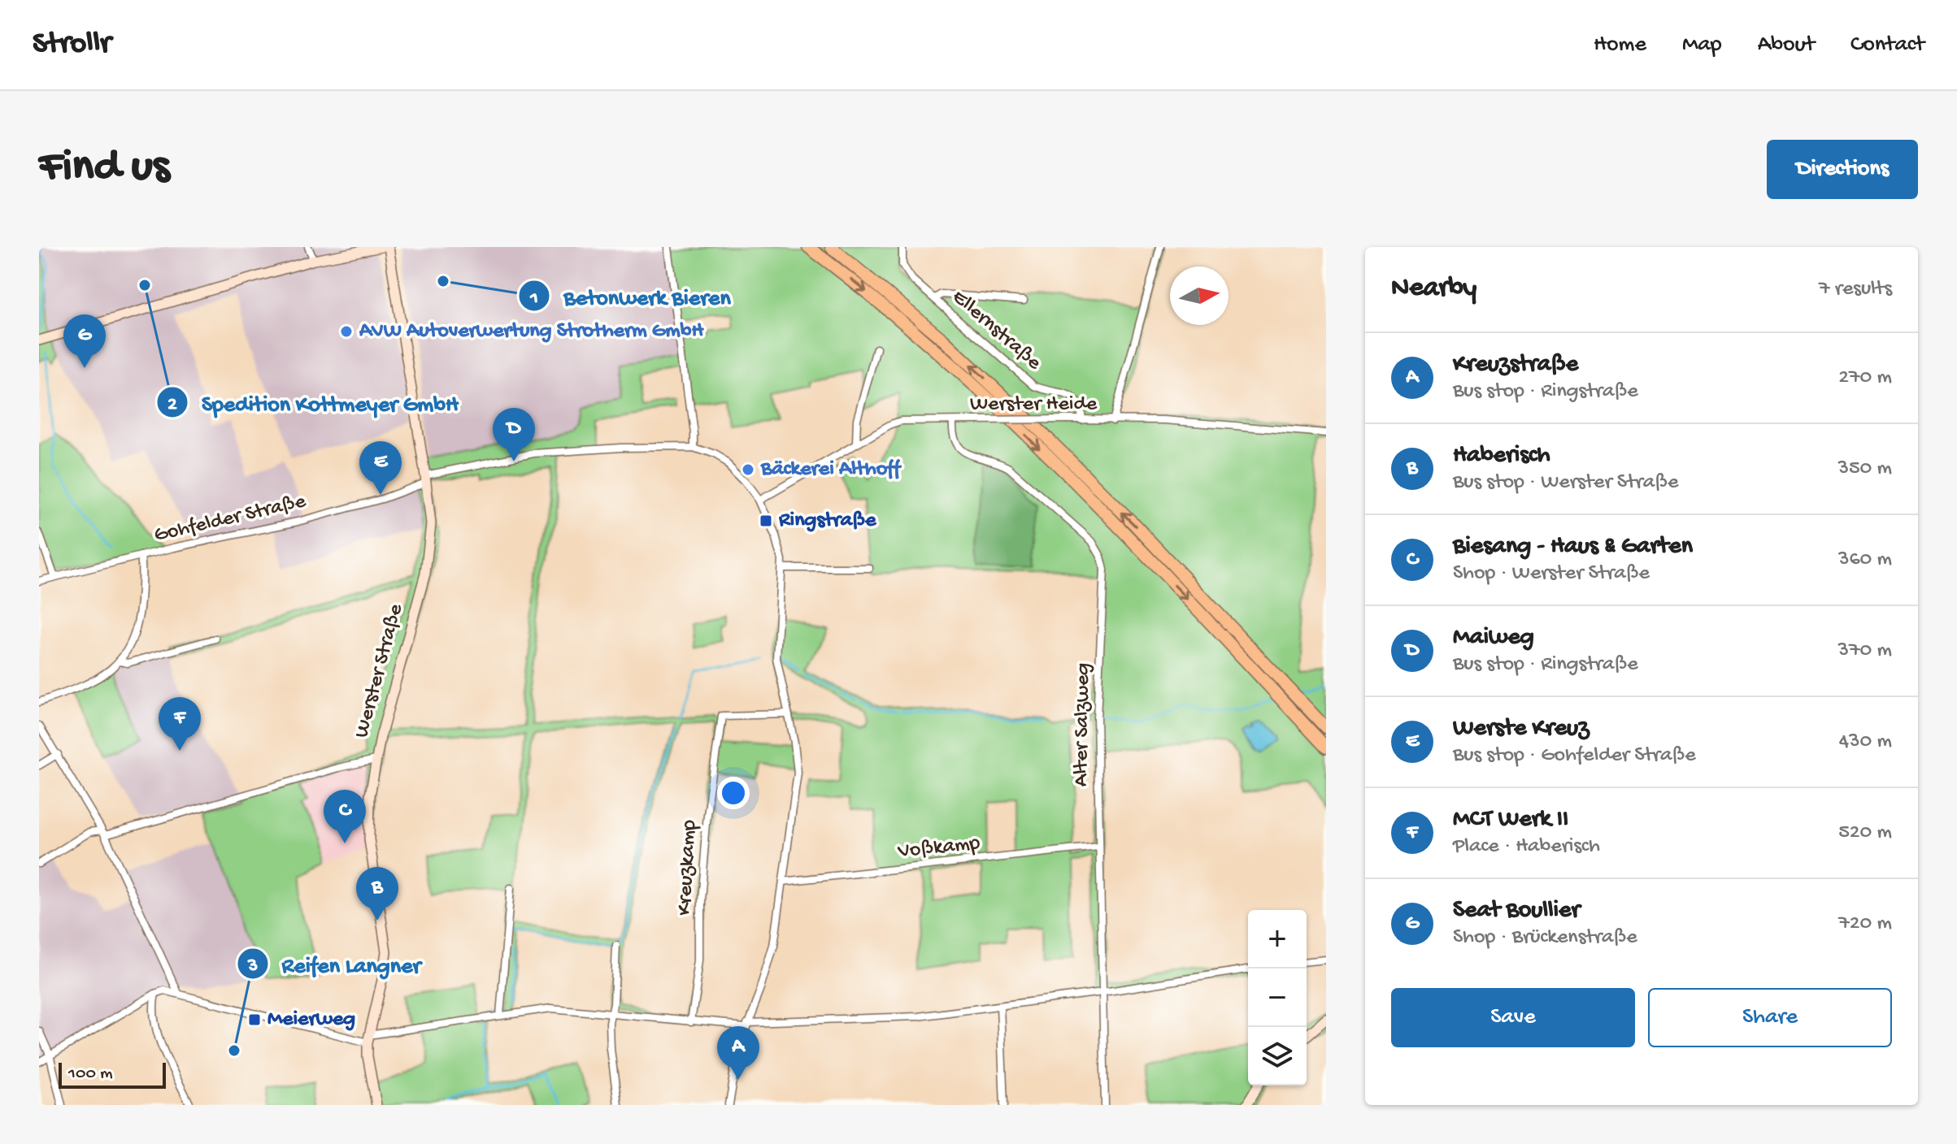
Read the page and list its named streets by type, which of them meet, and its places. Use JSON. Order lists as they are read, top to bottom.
{
  "streets": {
    "main road": ["Werster Straße"],
    "street": [
      "Ellernstraße",
      "Werster Heide",
      "Gohfelder Straße",
      "Alter Salzweg",
      "Voßkamp",
      "Kreuzkamp"
    ]
  },
  "crossings": [
    ["Ellernstraße", "Werster Heide"],
    ["Werster Heide", "Alter Salzweg"],
    ["Gohfelder Straße", "Werster Straße"],
    ["Alter Salzweg", "Voßkamp"]
  ],
  "places": {
    "other": [
      "Betonwerk Bieren",
      "Spedition Kottmeyer GmbH",
      "AVW Autoverwertung Strotherm GmbH",
      "Bäckerei Althoff",
      "Reifen Langner"
    ],
    "transit": ["Ringstraße", "Meierweg"]
  },
  "scale_bar": "100 m",
  "north": "right",
  "page": {
    "header": "Strollr",
    "nav": [
      "Home",
      "Map",
      "About",
      "Contact"
    ],
    "buttons": [
      "Directions",
      ["Save", "Share"]
    ],
    "title": "Find us",
    "heading": ["Nearby", "7 results"],
    "pins": [
      "G",
      "D",
      "E",
      "F",
      "C",
      "B",
      "A"
    ],
    "list": [
      {
        "mark": "A",
        "name": "Kreuzstraße",
        "note": "Bus stop · Ringstraße",
        "value": "270 m"
      },
      {
        "mark": "B",
        "name": "Haberisch",
        "note": "Bus stop · Werster Straße",
        "value": "350 m"
      },
      {
        "mark": "C",
        "name": "Biesang - Haus & Garten",
        "note": "Shop · Werster Straße",
        "value": "360 m"
      },
      {
        "mark": "D",
        "name": "Maiweg",
        "note": "Bus stop · Ringstraße",
        "value": "370 m"
      },
      {
        "mark": "E",
        "name": "Werste Kreuz",
        "note": "Bus stop · Gohfelder Straße",
        "value": "430 m"
      },
      {
        "mark": "F",
        "name": "MCT Werk II",
        "note": "Place · Haberisch",
        "value": "520 m"
      },
      {
        "mark": "G",
        "name": "Seat Boullier",
        "note": "Shop · Brückenstraße",
        "value": "720 m"
      }
    ],
    "map_buttons": ["+", "−"],
    "scale": "100 m"
  }
}
